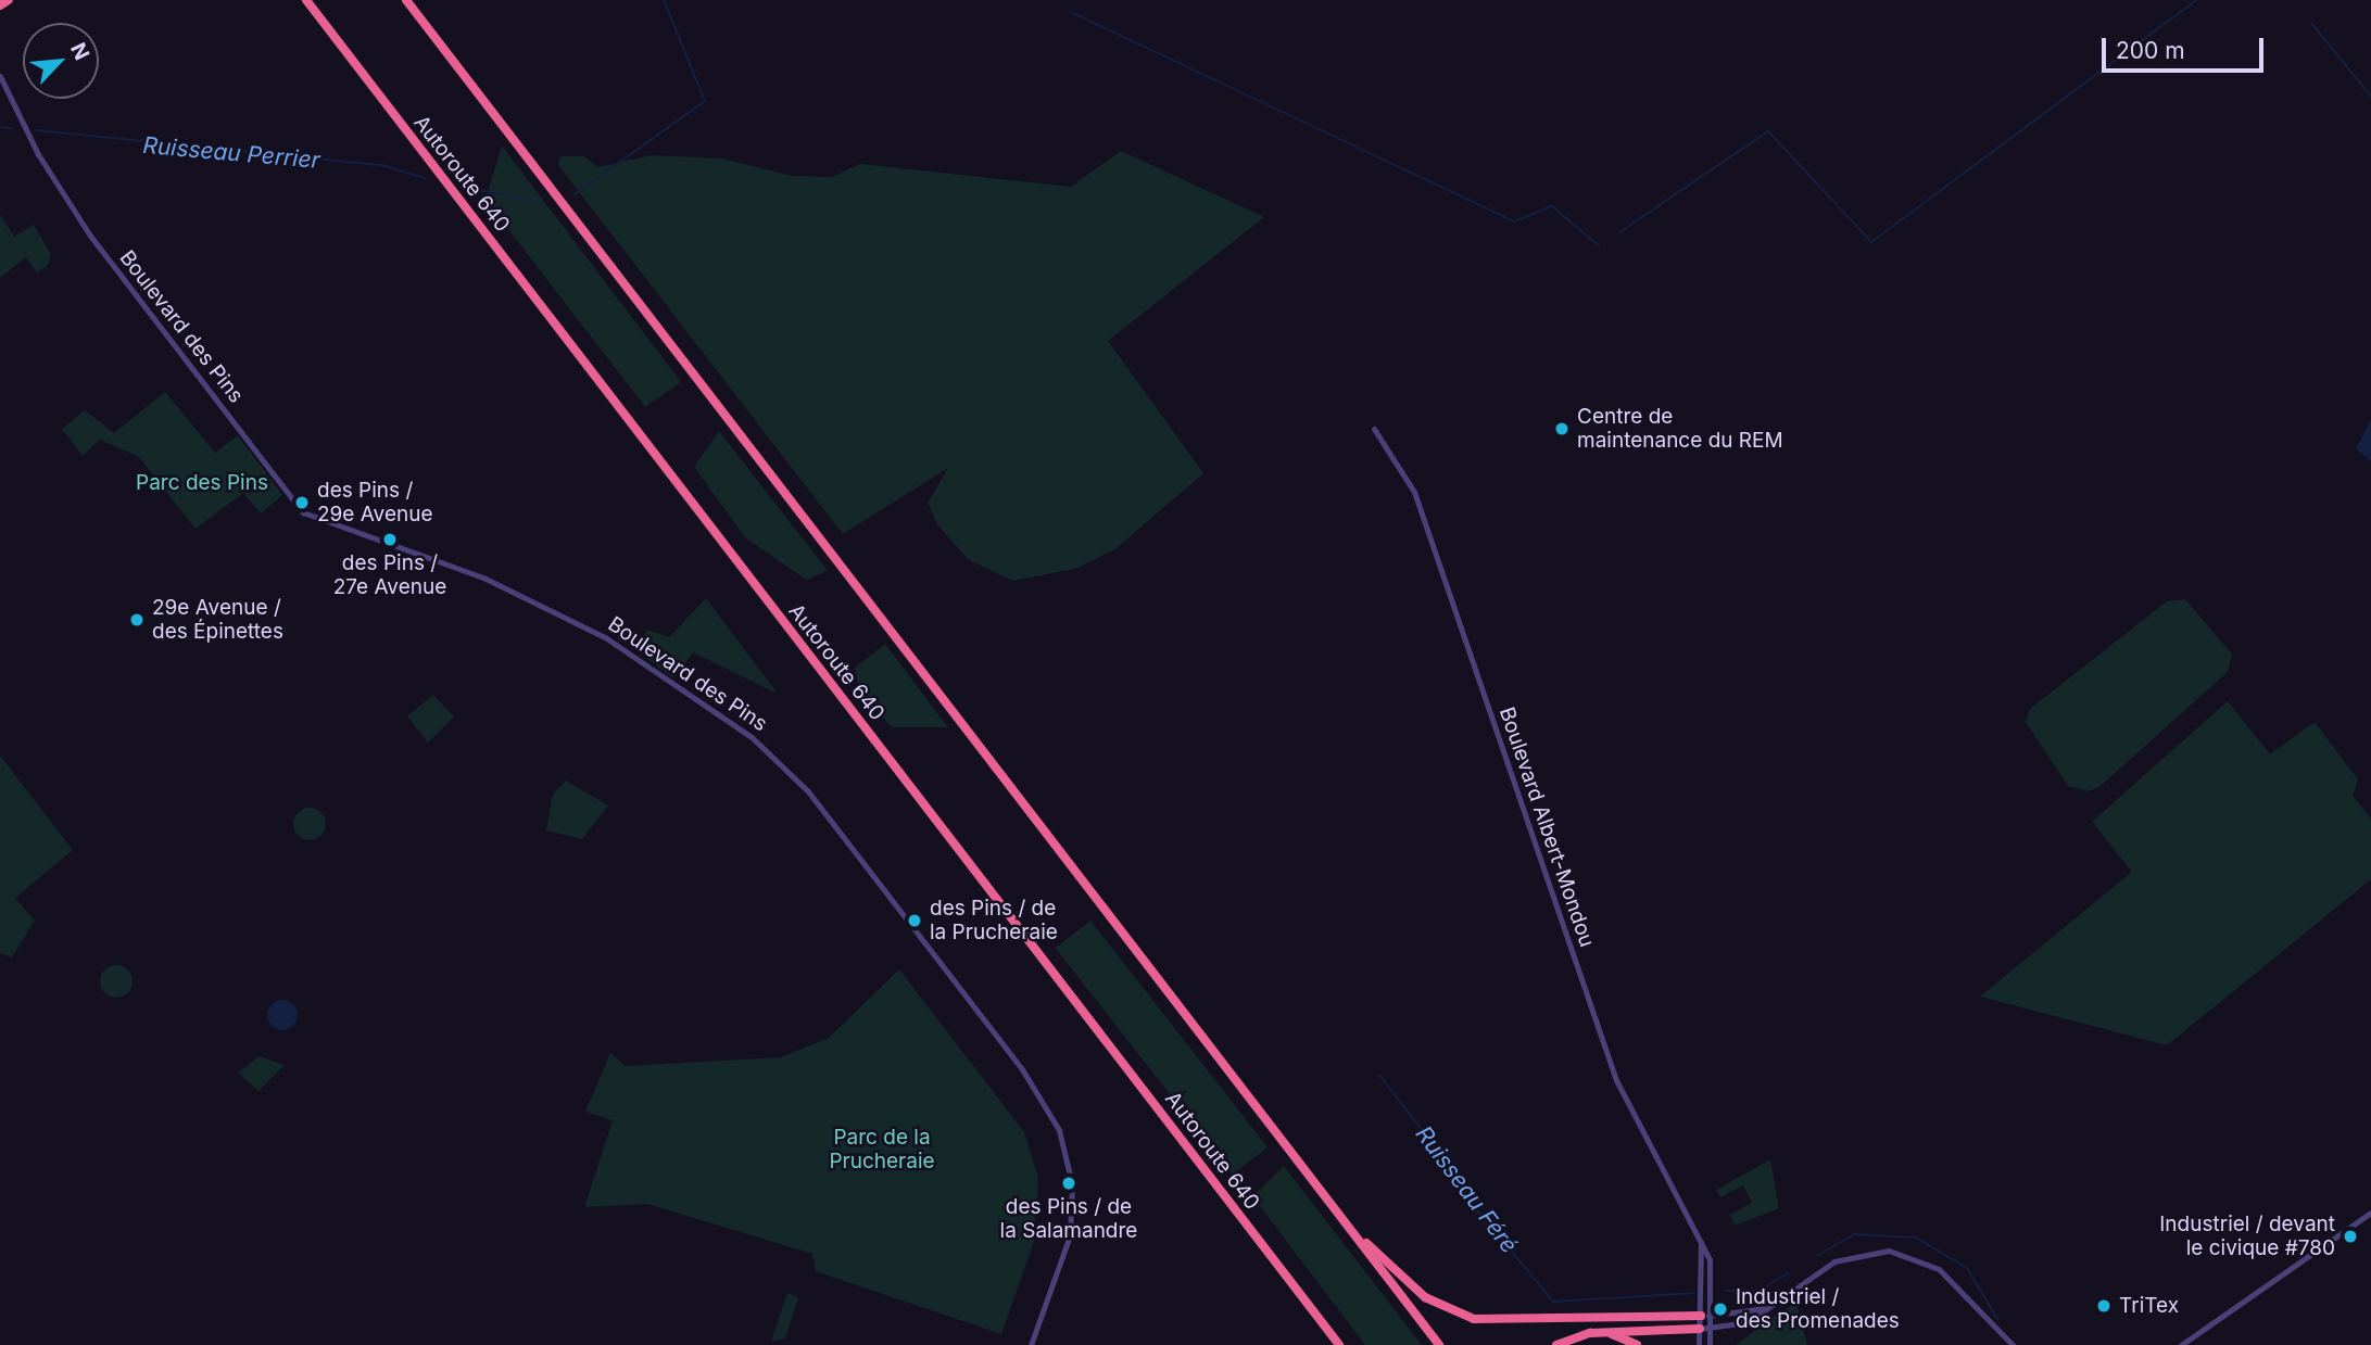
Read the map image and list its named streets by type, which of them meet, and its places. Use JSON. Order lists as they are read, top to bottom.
{
  "streets": {
    "highway": ["Autoroute 640"],
    "street": ["Boulevard des Pins", "Boulevard Albert-Mondou"]
  },
  "water": ["Ruisseau Perrier", "Ruisseau Féré"],
  "parks": ["Parc des Pins", "Parc de la Prucheraie"],
  "places": [
    "Centre de maintenance du REM",
    "des Pins / 29e Avenue",
    "des Pins / 27e Avenue",
    "29e Avenue / des Épinettes",
    "des Pins / de la Prucheraie",
    "des Pins / de la Salamandre",
    "Industriel / devant le civique #780",
    "TriTex",
    "Industriel / des Promenades"
  ],
  "scale_bar": "200 m",
  "north": "top right"
}
